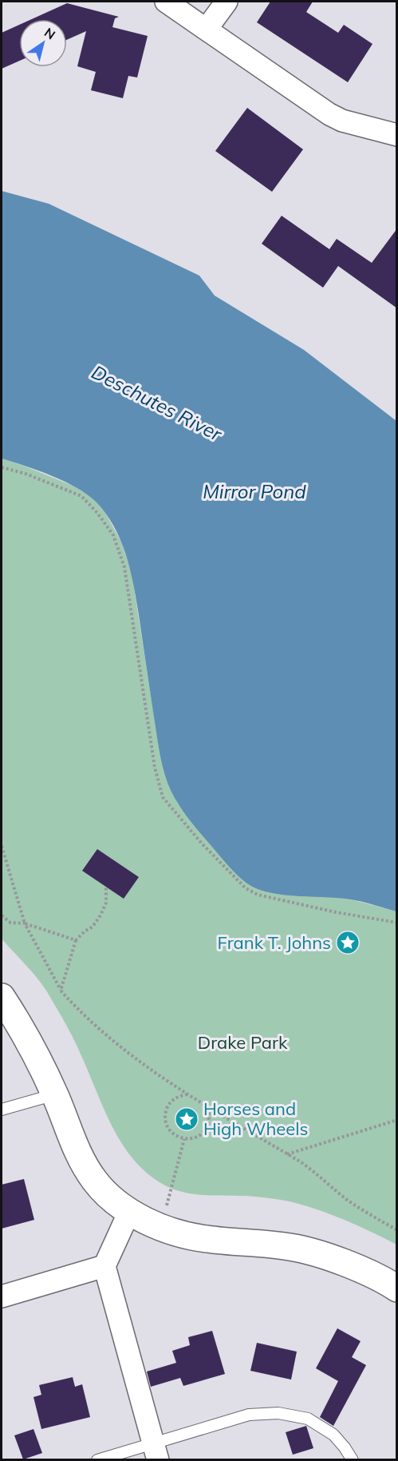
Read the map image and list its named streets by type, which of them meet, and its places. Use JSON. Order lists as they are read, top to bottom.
{
  "water": ["Deschutes River", "Mirror Pond"],
  "parks": ["Drake Park"],
  "places": {
    "place": ["Frank T. Johns", "Horses and High Wheels"]
  },
  "north": "top right"
}
